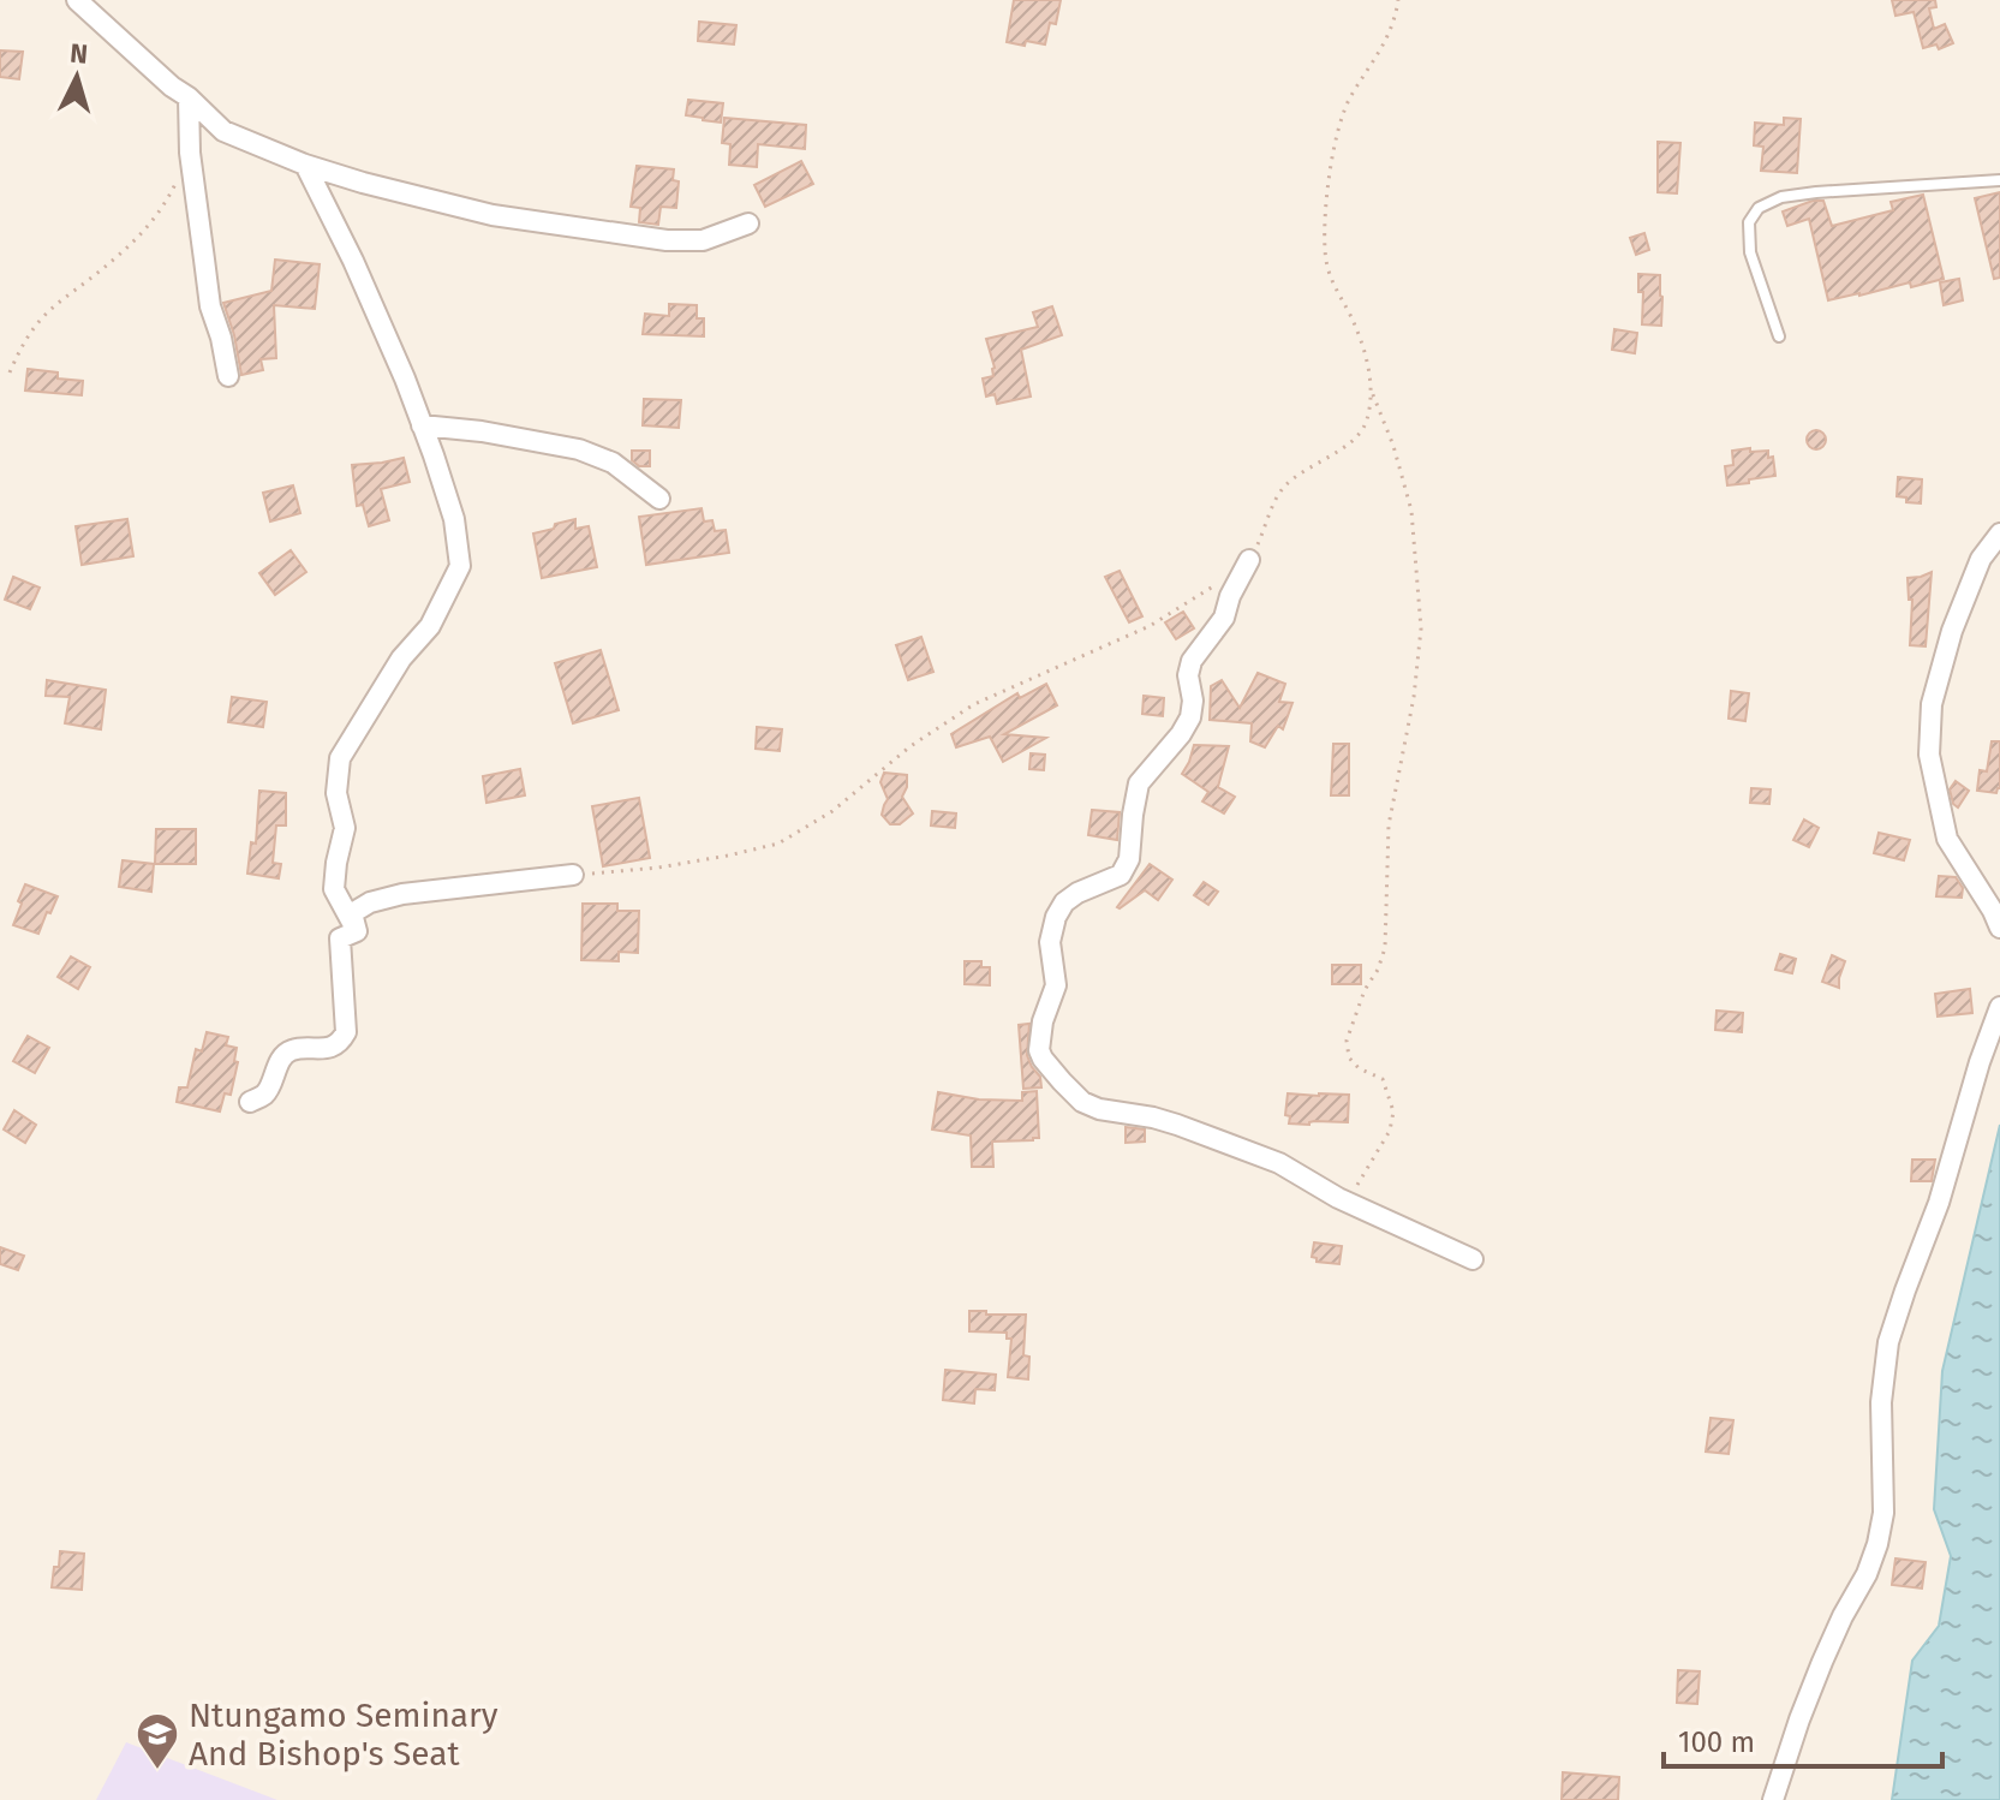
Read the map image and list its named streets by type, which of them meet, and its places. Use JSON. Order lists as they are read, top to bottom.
{
  "places": {
    "school or university": ["Ntungamo Seminary And Bishop's Seat"]
  },
  "scale_bar": "100 m",
  "north": "top"
}
